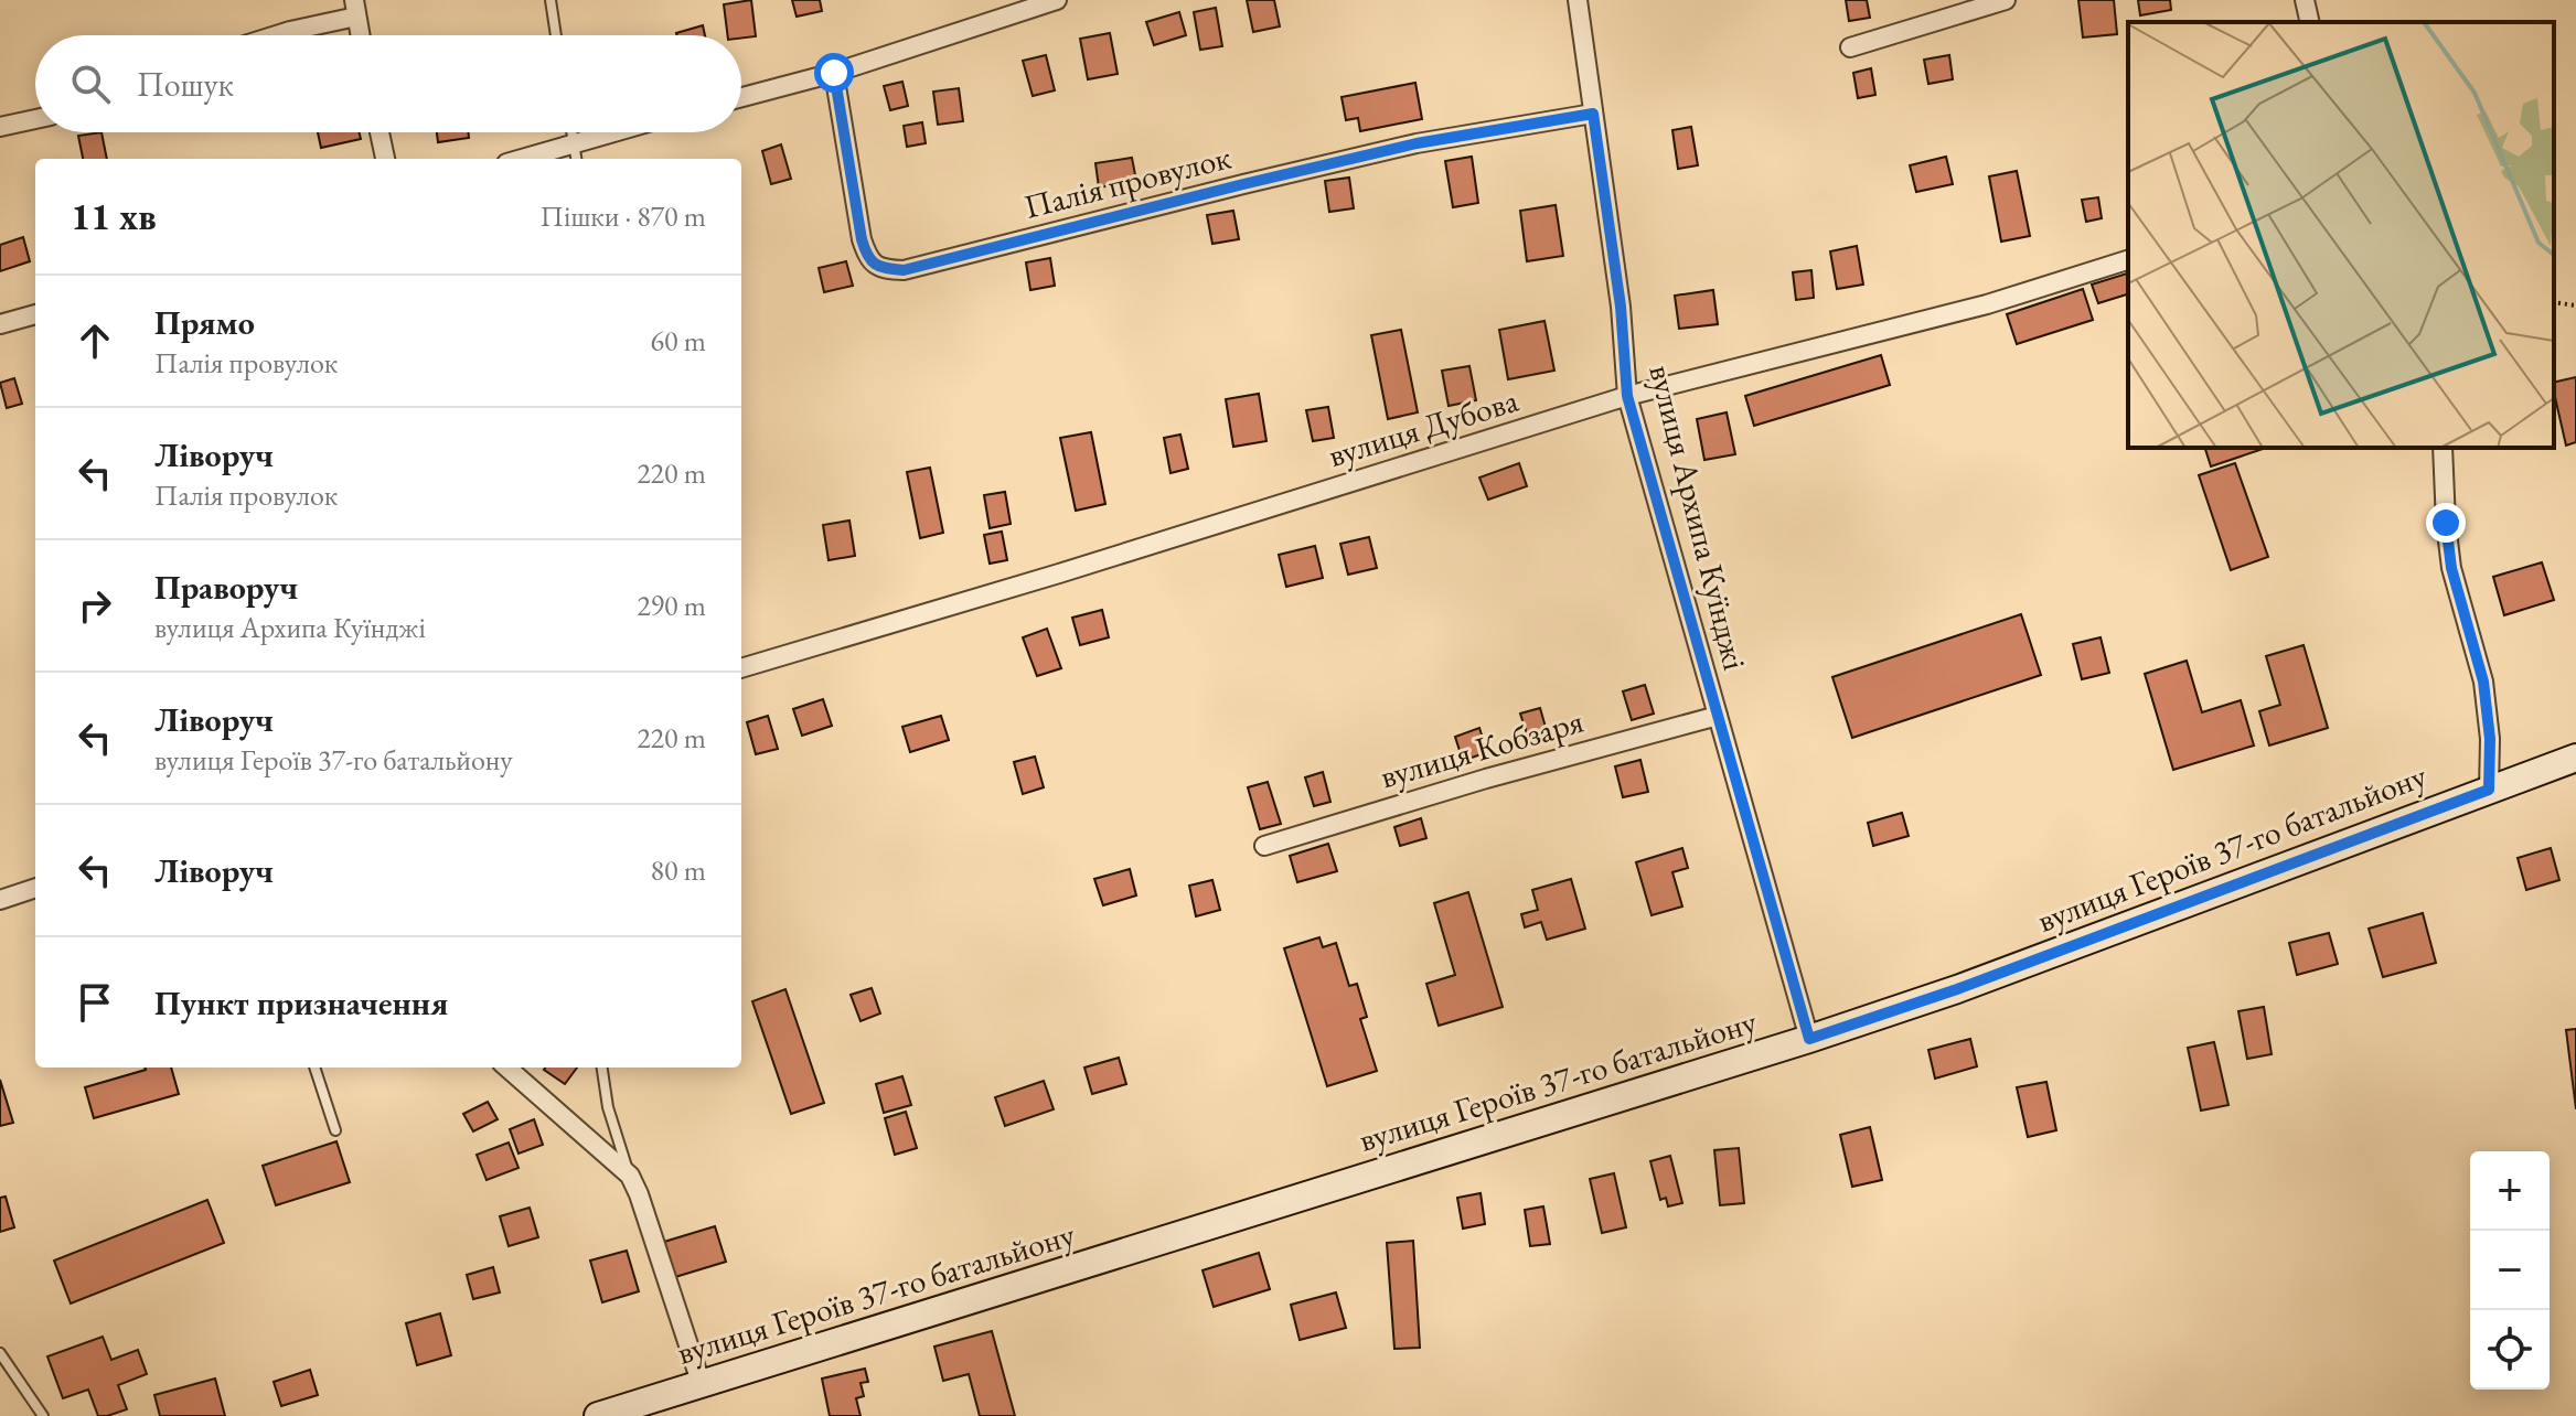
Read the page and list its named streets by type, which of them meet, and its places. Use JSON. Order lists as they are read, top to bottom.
{
  "streets": {
    "street": [
      "Палія провулок",
      "вулиця Дубова",
      "вулиця Архипа Куїнджі",
      "вулиця Кобзаря",
      "вулиця Героїв 37-го батальйону"
    ]
  },
  "crossings": [
    ["Палія провулок", "вулиця Архипа Куїнджі"],
    ["вулиця Дубова", "вулиця Архипа Куїнджі"],
    ["вулиця Архипа Куїнджі", "вулиця Кобзаря"],
    ["вулиця Архипа Куїнджі", "вулиця Героїв 37-го батальйону"]
  ],
  "page": {
    "search": "Пошук",
    "heading": ["11 хв", "Пішки · 870 m"],
    "list": [
      ["Прямо", "Палія провулок", "60 m"],
      ["Ліворуч", "Палія провулок", "220 m"],
      ["Праворуч", "вулиця Архипа Куїнджі", "290 m"],
      ["Ліворуч", "вулиця Героїв 37-го батальйону", "220 m"],
      ["Ліворуч", "80 m"],
      "Пункт призначення"
    ],
    "map_buttons": ["+", "−"]
  }
}
